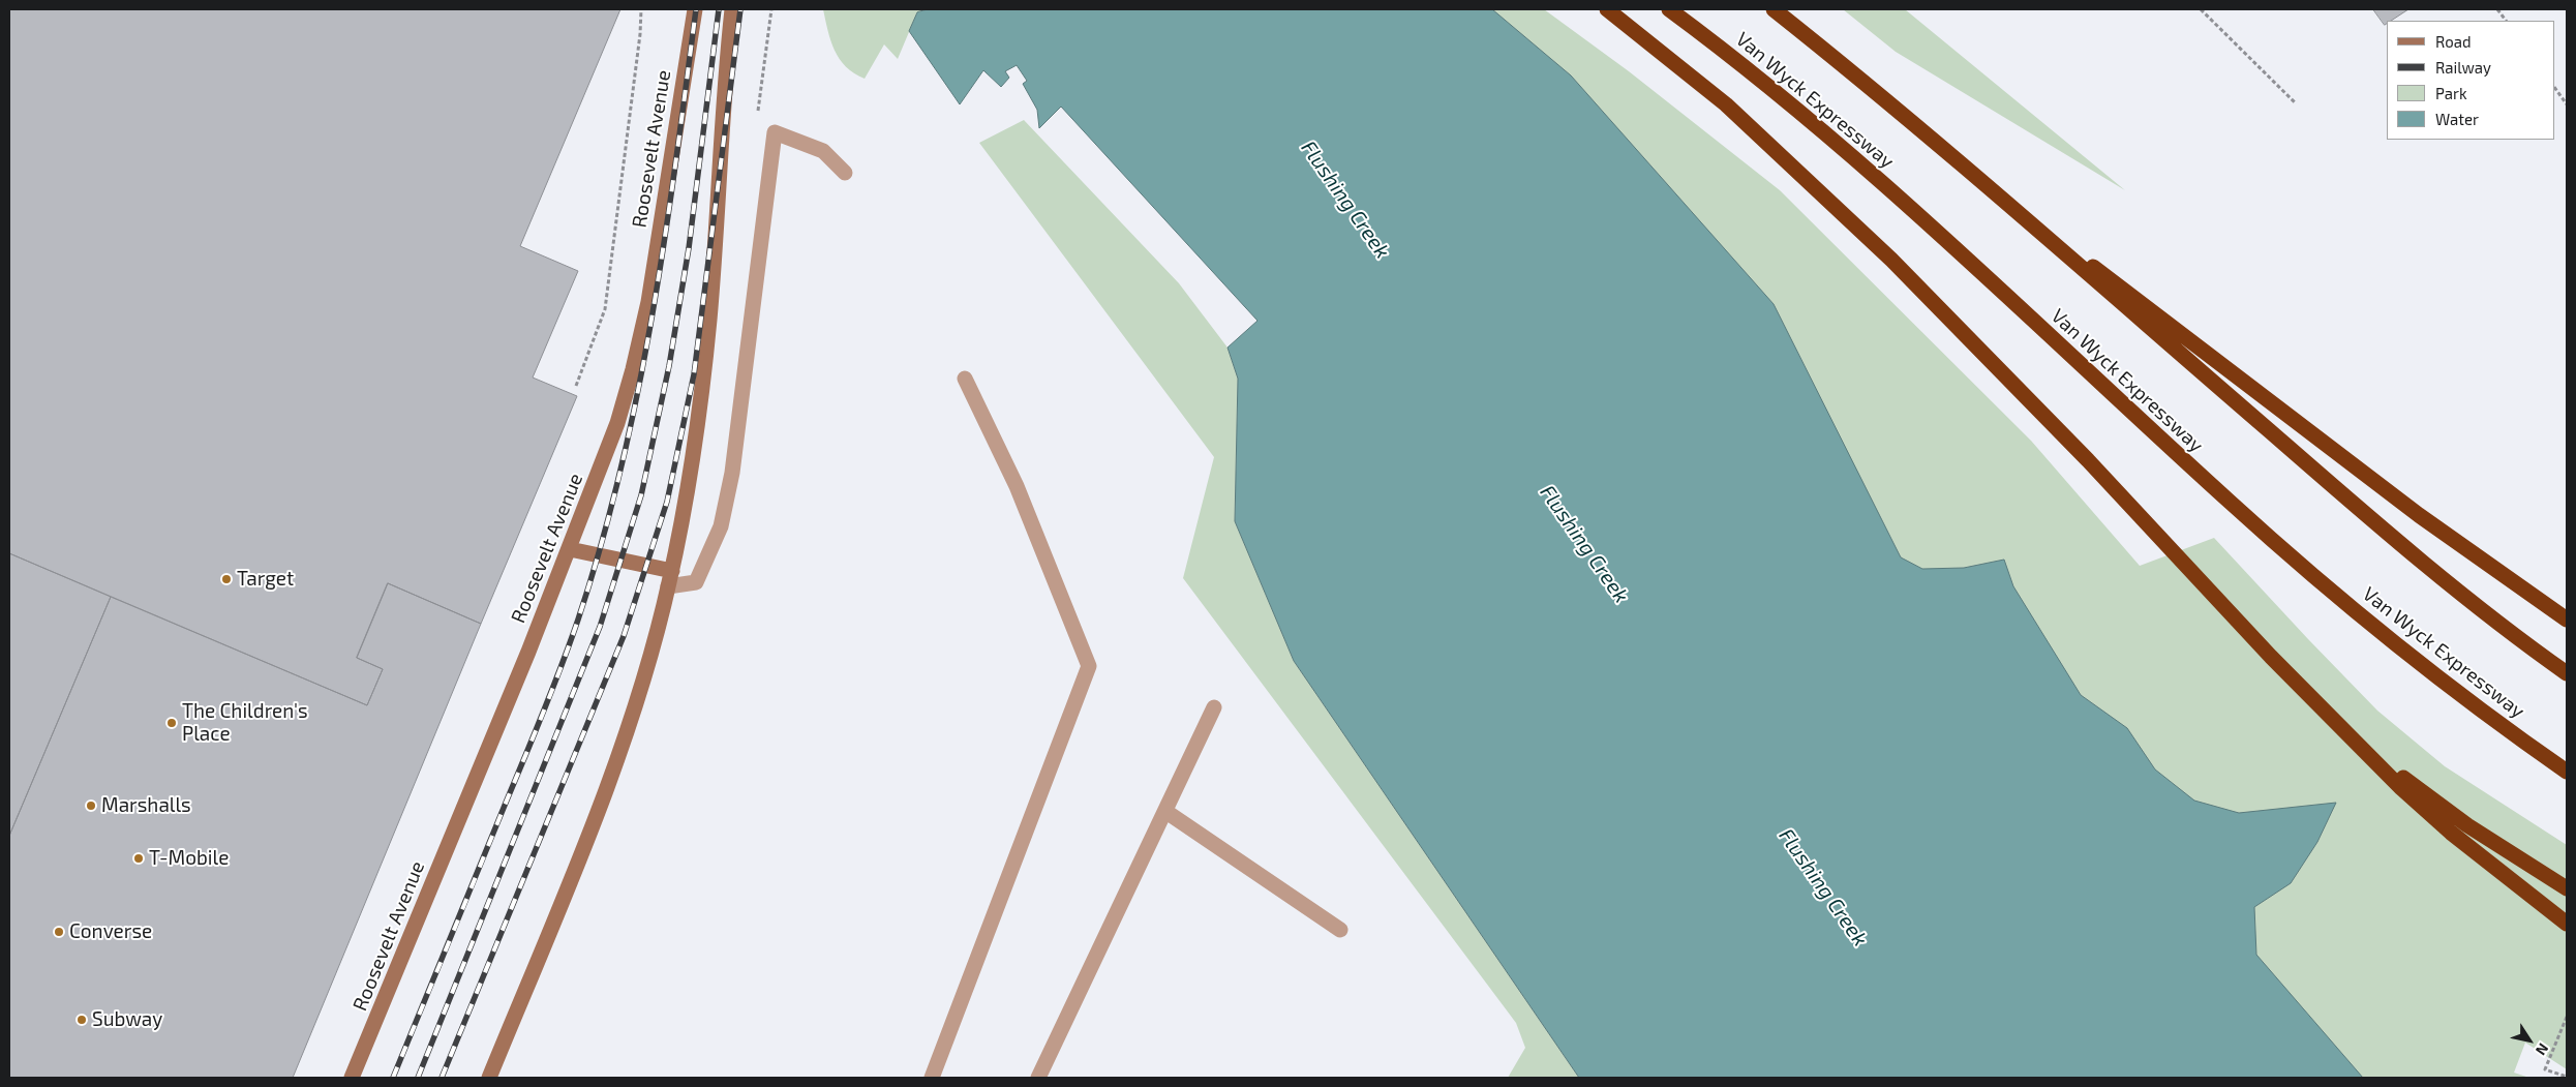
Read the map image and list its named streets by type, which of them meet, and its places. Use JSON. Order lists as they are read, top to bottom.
{
  "streets": {
    "highway": ["Van Wyck Expressway"],
    "main road": ["Roosevelt Avenue"]
  },
  "water": ["Flushing Creek"],
  "places": [
    "Target",
    "The Children's Place",
    "Marshalls",
    "T-Mobile",
    "Converse",
    "Subway"
  ],
  "legend": [
    "Road",
    "Railway",
    "Park",
    "Water"
  ],
  "north": "bottom right"
}
